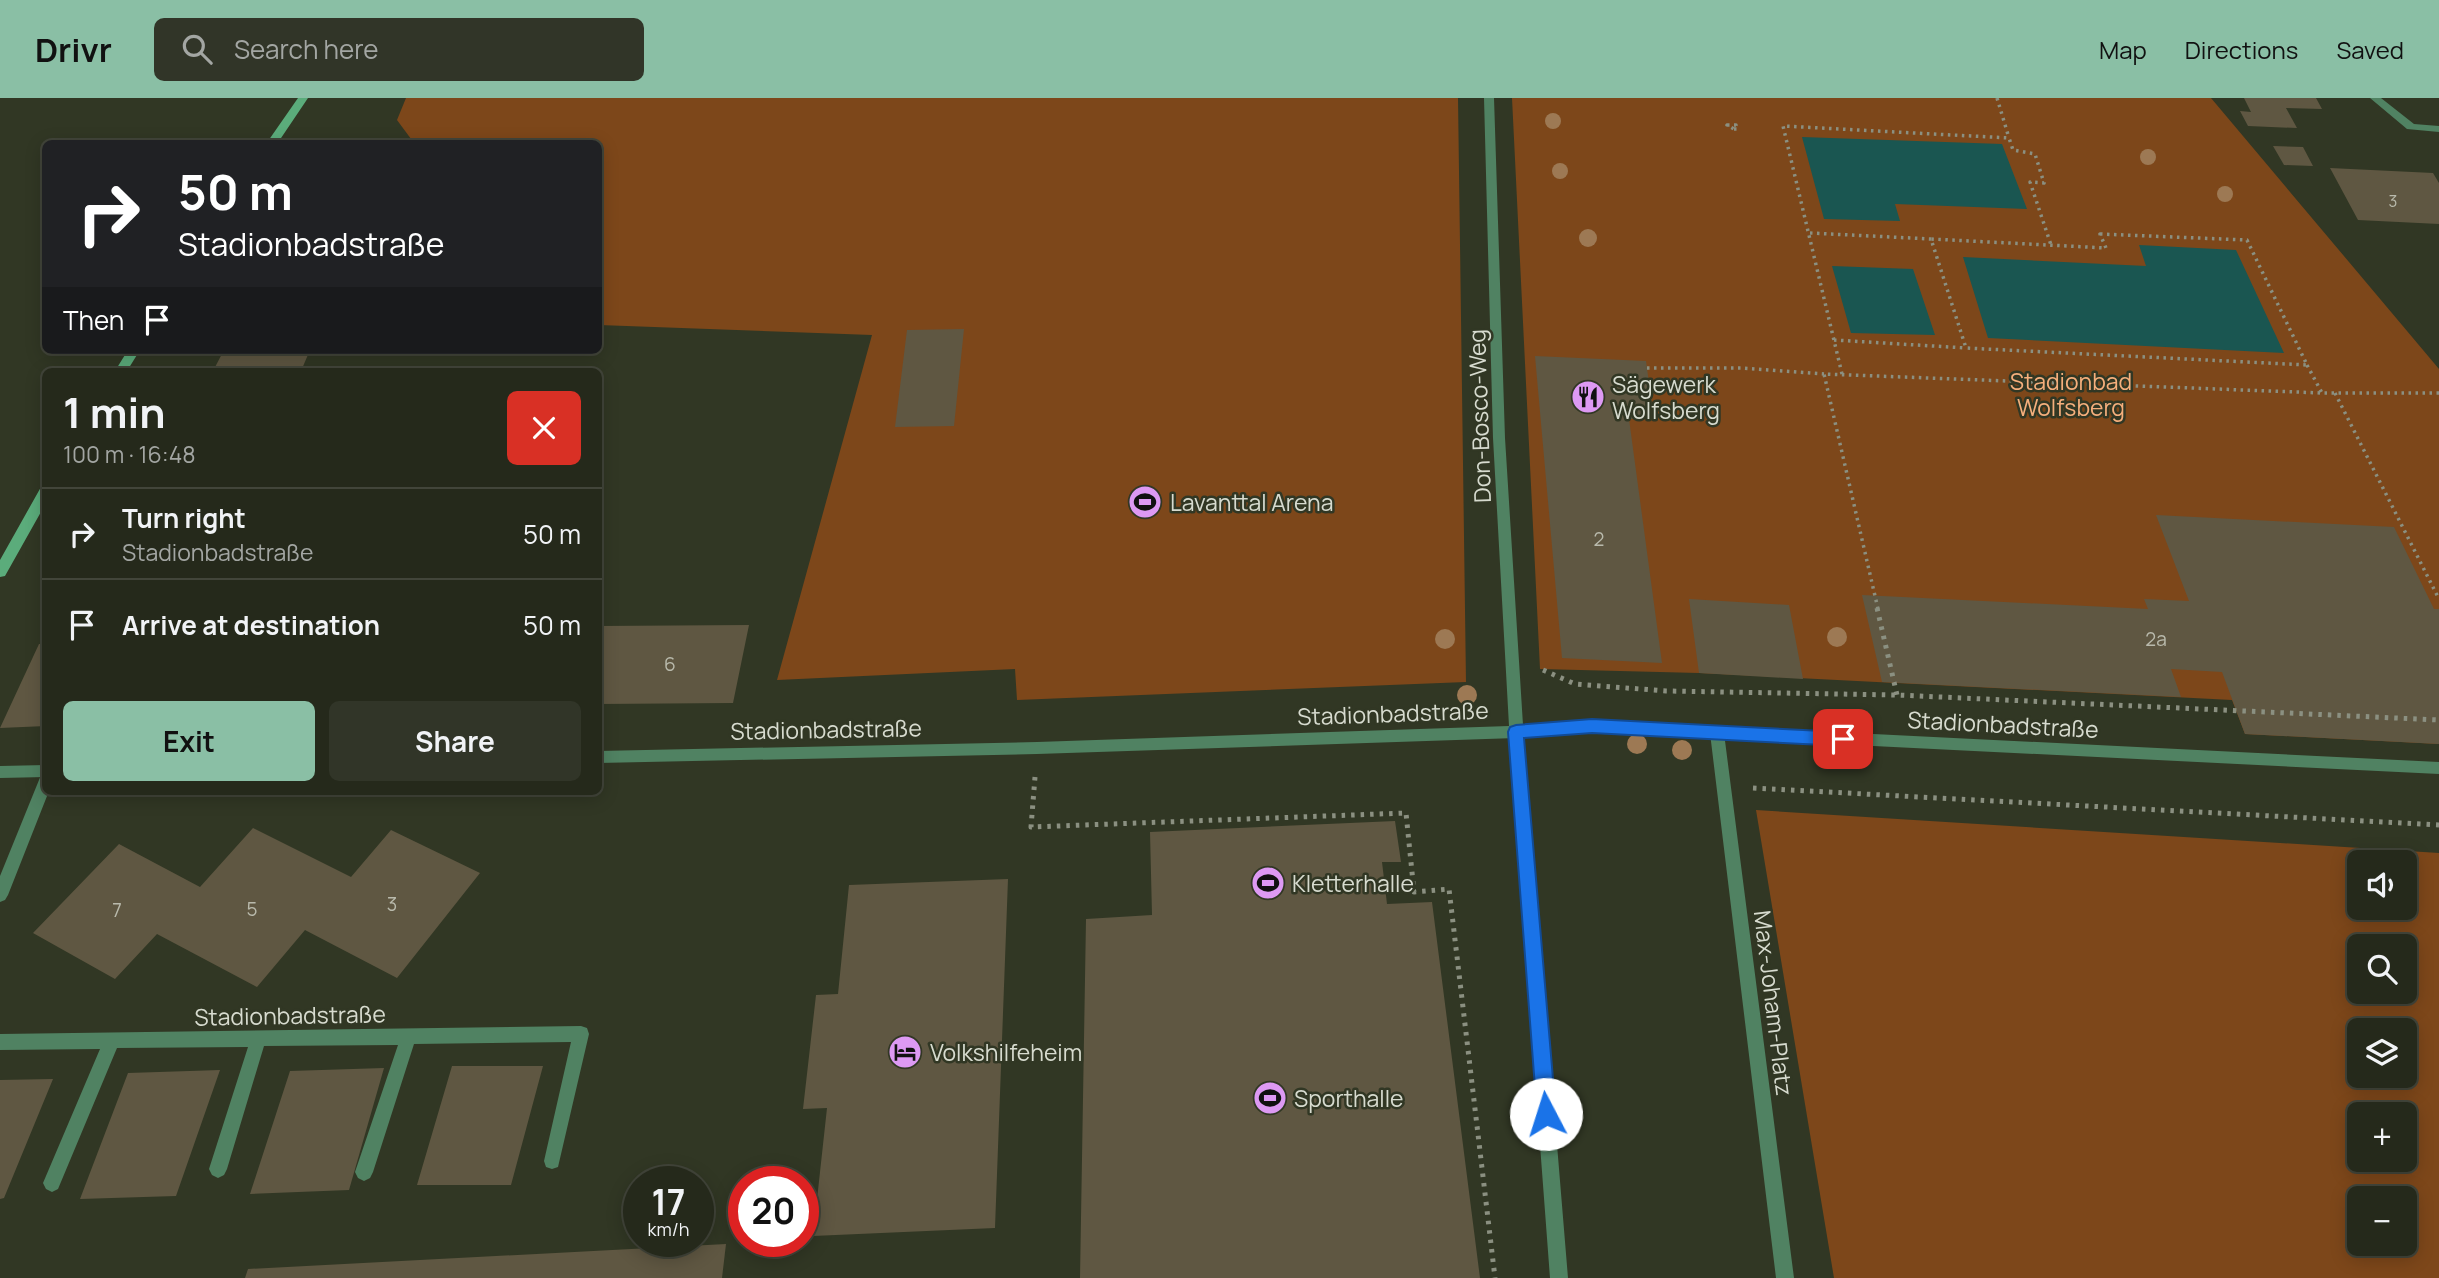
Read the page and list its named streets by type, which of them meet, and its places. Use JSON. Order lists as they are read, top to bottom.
{
  "streets": {
    "street": ["Don-Bosco-Weg", "Stadionbadstraße", "Max-Joham-Platz"]
  },
  "crossings": [
    ["Don-Bosco-Weg", "Stadionbadstraße"],
    ["Stadionbadstraße", "Max-Joham-Platz"]
  ],
  "parks": ["Stadionbad Wolfsberg"],
  "places": {
    "restaurant": ["Sägewerk Wolfsberg"],
    "sports": ["Lavanttal Arena", "Kletterhalle", "Sporthalle"],
    "hotel": ["Volkshilfeheim"]
  },
  "house_numbers": [
    "3",
    "2",
    "2a",
    "6",
    "3",
    "5",
    "7"
  ],
  "page": {
    "header": "Drivr",
    "search": "Search here",
    "nav": ["Map", "Directions", "Saved"],
    "turn": ["50 m", "Stadionbadstraße"],
    "then": "Then",
    "heading": ["1 min", "100 m · 16:48"],
    "list": [
      {
        "name": "Turn right",
        "note": "Stadionbadstraße",
        "value": "50 m"
      },
      {
        "name": "Arrive at destination",
        "value": "50 m"
      }
    ],
    "buttons": ["Exit", "Share"],
    "map_buttons": ["+", "−"],
    "speed": "17 km/h",
    "limit": "20"
  }
}
